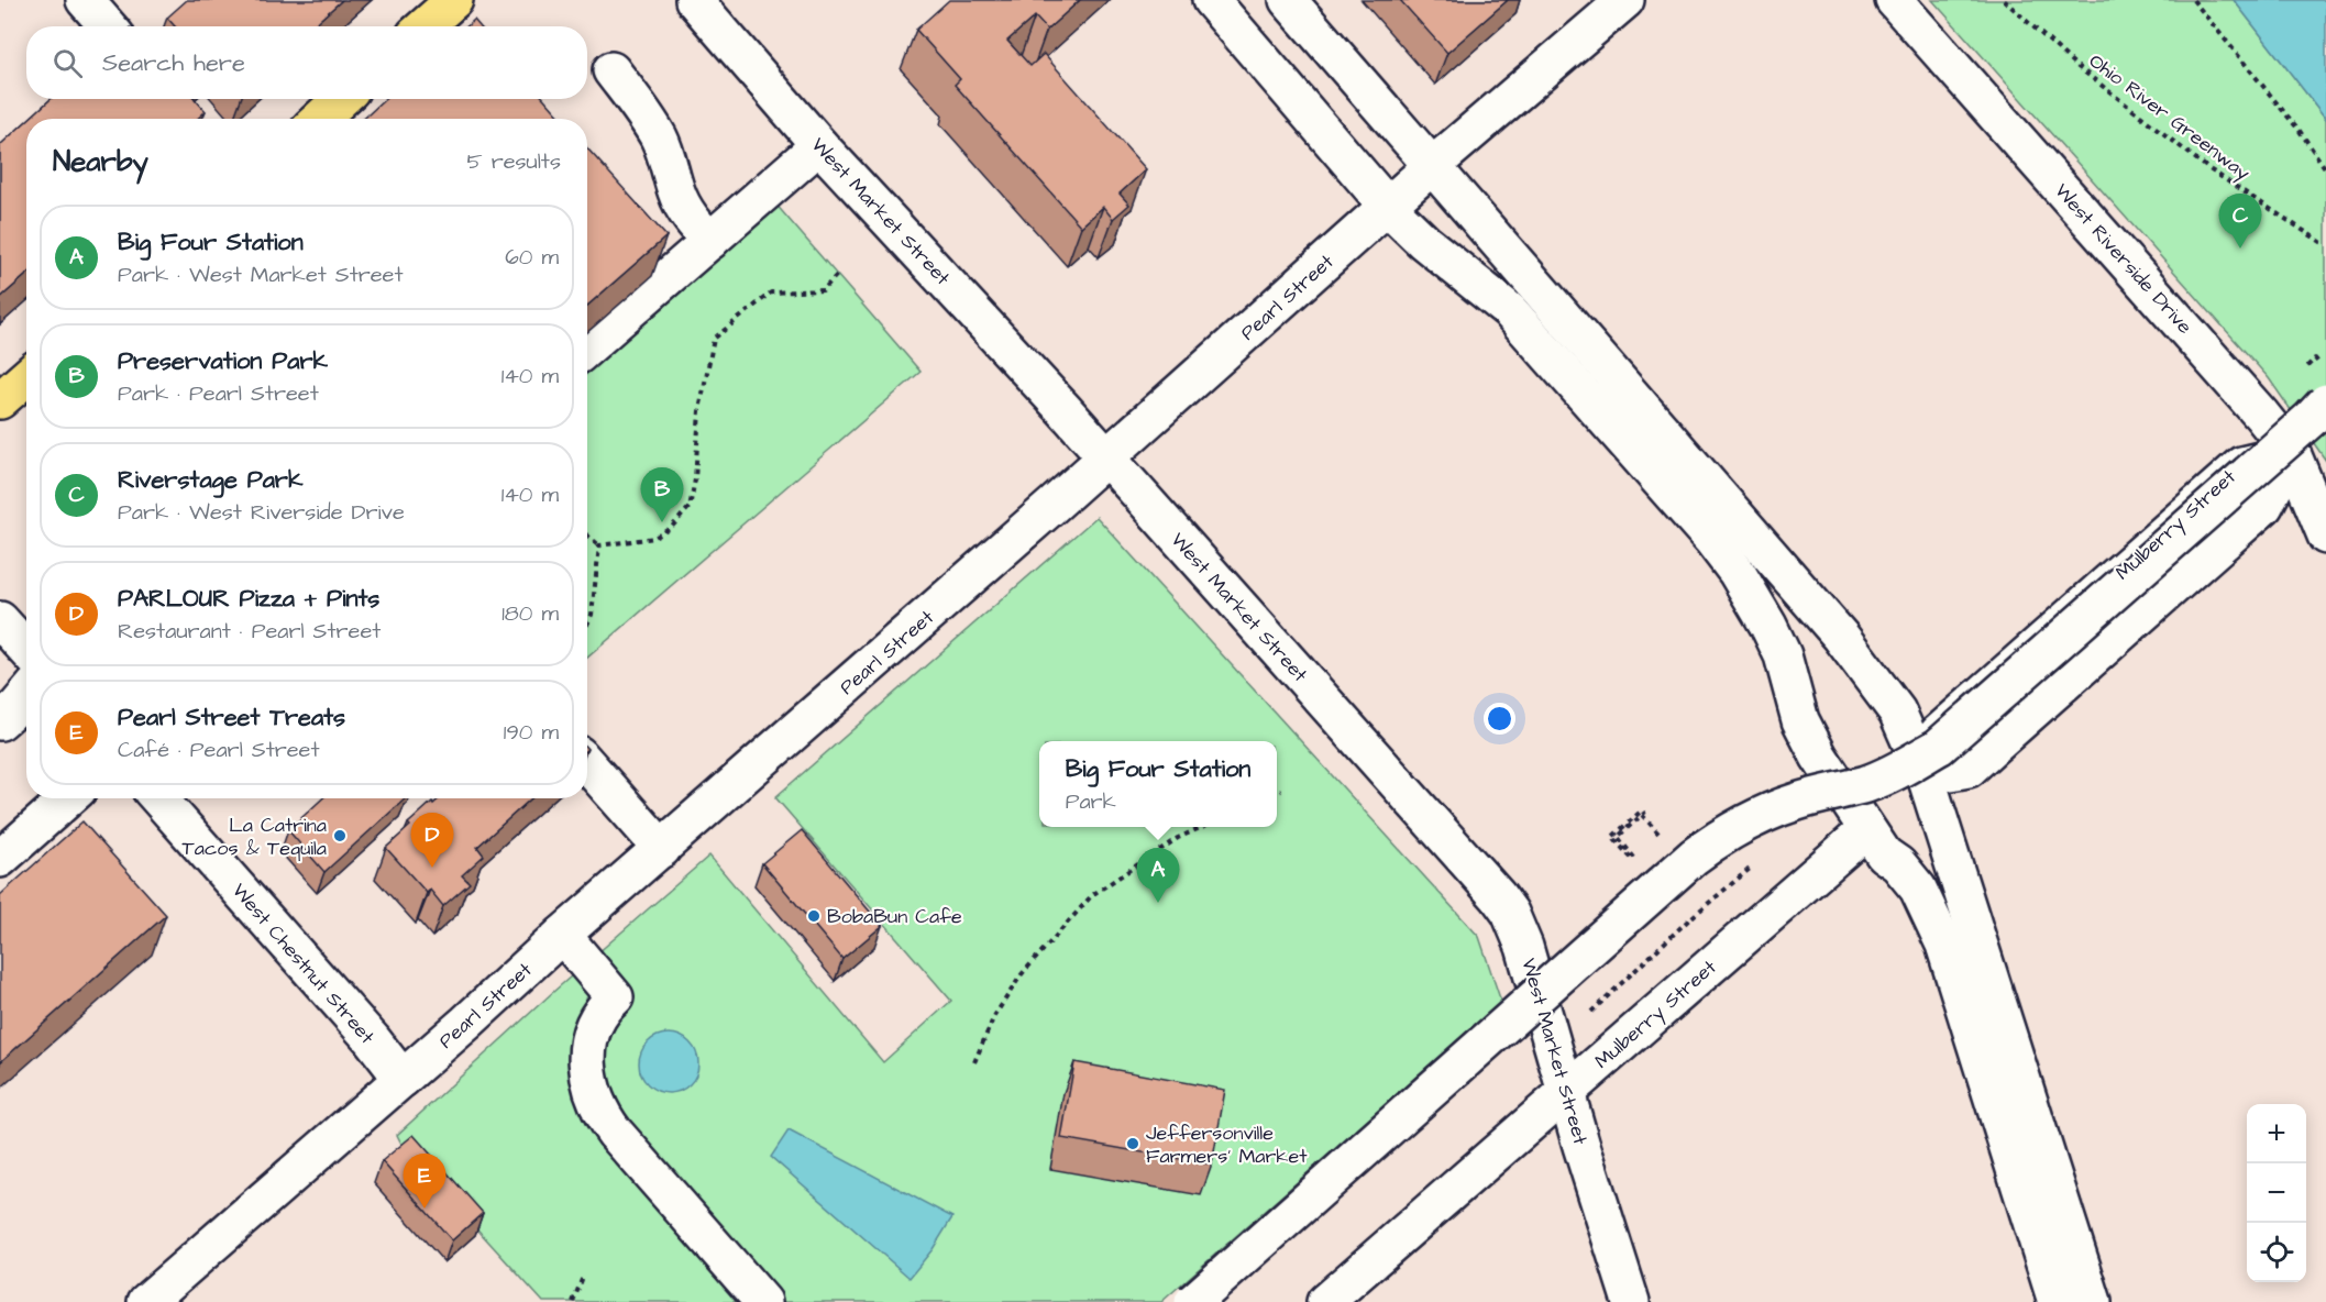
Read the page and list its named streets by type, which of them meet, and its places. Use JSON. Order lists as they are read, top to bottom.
{
  "streets": {
    "street": [
      "West Market Street",
      "West Riverside Drive",
      "Pearl Street",
      "Mulberry Street",
      "West Chestnut Street"
    ],
    "path": ["Ohio River Greenway"]
  },
  "crossings": [
    ["West Market Street", "Pearl Street"],
    ["West Market Street", "Mulberry Street"],
    ["Pearl Street", "West Chestnut Street"]
  ],
  "places": ["La Catrina Tacos & Tequila", "BobaBun Cafe", "Jeffersonville Farmers' Market"],
  "page": {
    "search": "Search here",
    "heading": ["Nearby", "5 results"],
    "pins": [
      "C",
      "B",
      "D",
      "A",
      "E"
    ],
    "list": [
      {
        "mark": "A",
        "name": "Big Four Station",
        "note": "Park · West Market Street",
        "value": "60 m"
      },
      {
        "mark": "B",
        "name": "Preservation Park",
        "note": "Park · Pearl Street",
        "value": "140 m"
      },
      {
        "mark": "C",
        "name": "Riverstage Park",
        "note": "Park · West Riverside Drive",
        "value": "140 m"
      },
      {
        "mark": "D",
        "name": "PARLOUR Pizza + Pints",
        "note": "Restaurant · Pearl Street",
        "value": "180 m"
      },
      {
        "mark": "E",
        "name": "Pearl Street Treats",
        "note": "Café · Pearl Street",
        "value": "190 m"
      }
    ],
    "popup": ["Big Four Station", "Park"],
    "map_buttons": ["+", "−"]
  }
}
